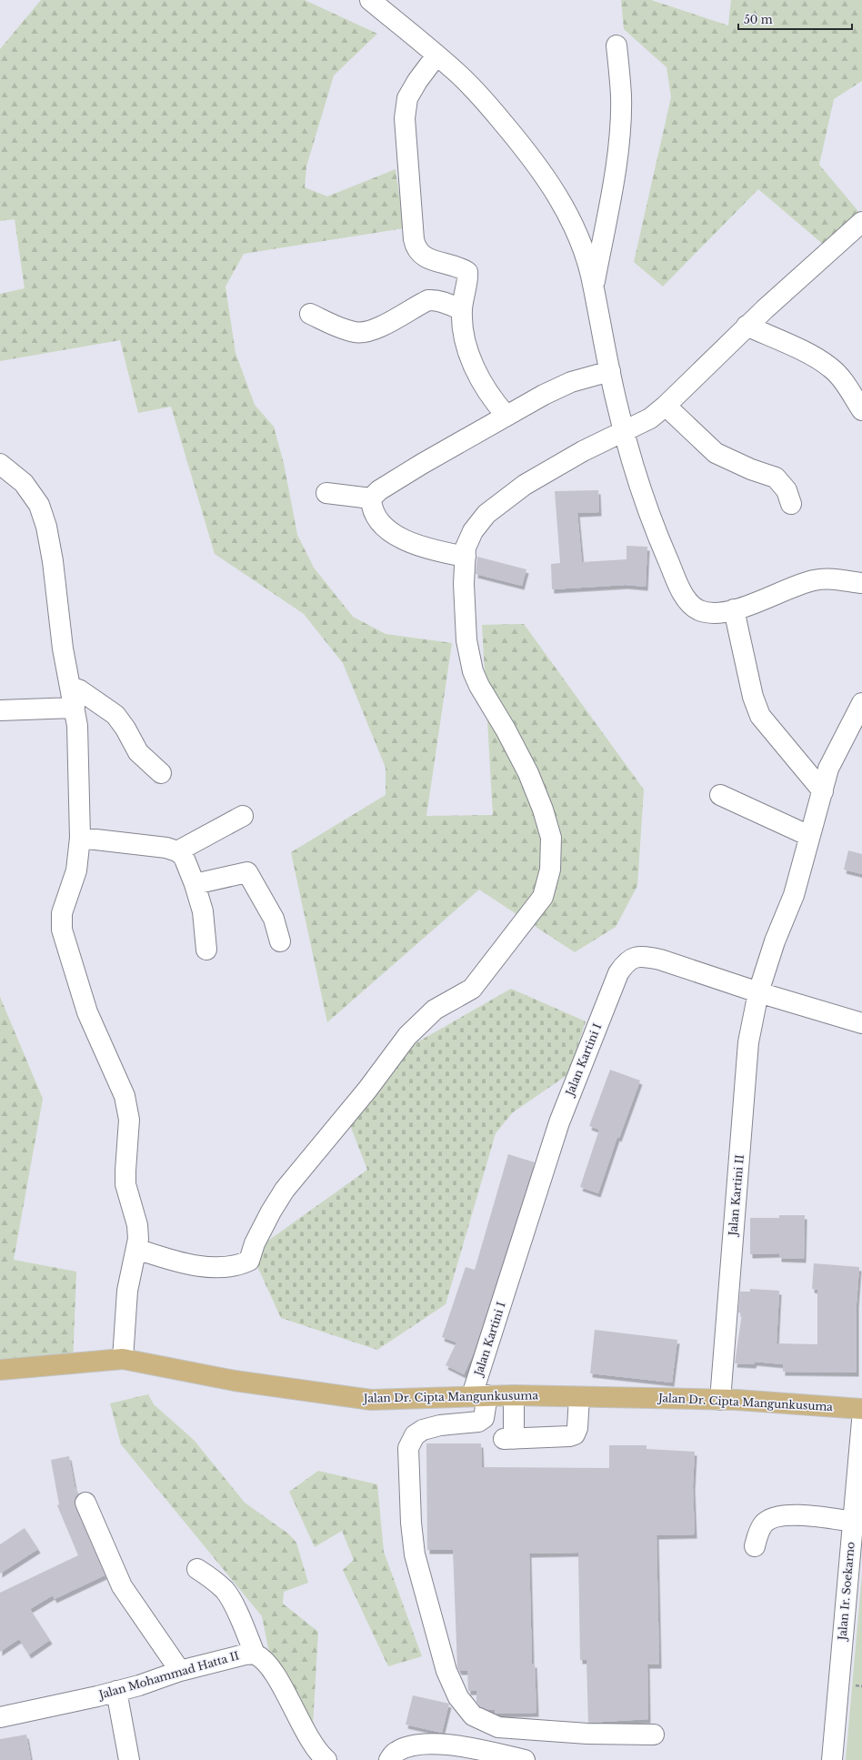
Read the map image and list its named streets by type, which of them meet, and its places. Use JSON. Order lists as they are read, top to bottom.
{
  "streets": {
    "main road": ["Jalan Dr. Cipta Mangunkusuma"],
    "street": [
      "Jalan Kartini I",
      "Jalan Kartini II",
      "Jalan Ir. Soekarno",
      "Jalan Mohammad Hatta II"
    ]
  },
  "crossings": [
    ["Jalan Kartini I", "Jalan Kartini II"],
    ["Jalan Kartini I", "Jalan Dr. Cipta Mangunkusuma"],
    ["Jalan Kartini II", "Jalan Dr. Cipta Mangunkusuma"]
  ],
  "scale_bar": "50 m"
}
